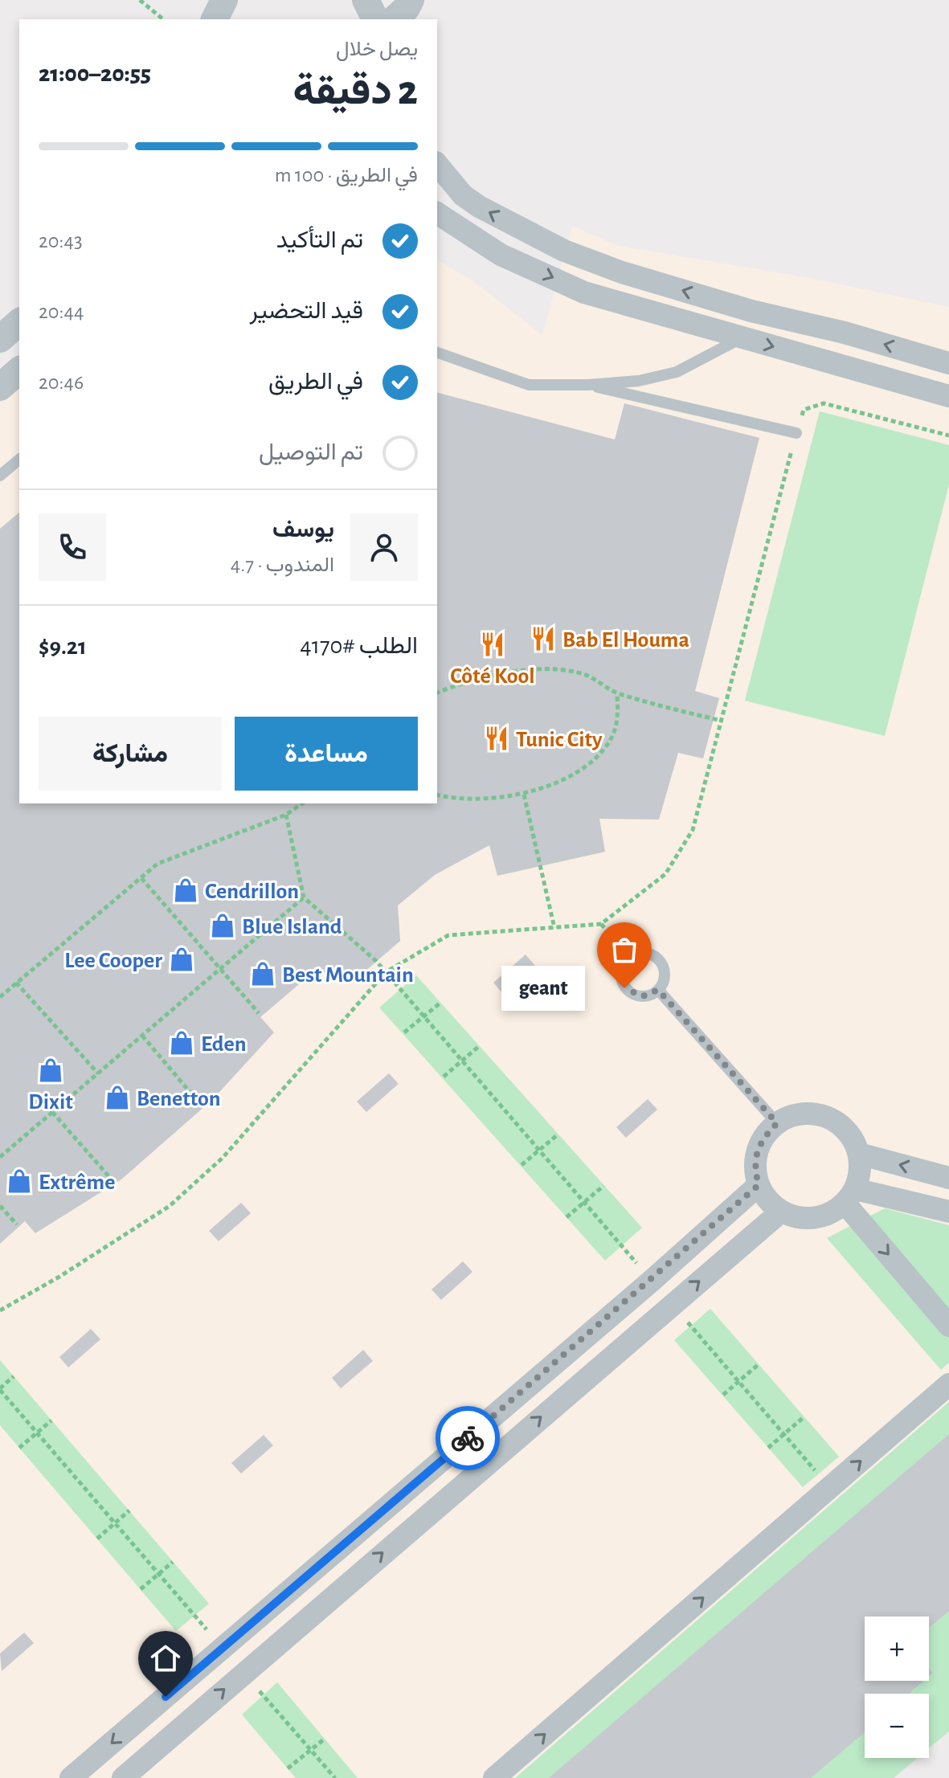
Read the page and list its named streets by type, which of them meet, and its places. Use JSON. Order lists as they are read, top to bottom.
{
  "places": {
    "restaurant": ["Bab El Houma", "Côté Kool", "Tunic City"],
    "shop": [
      "Cendrillon",
      "Blue Island",
      "Lee Cooper",
      "Best Mountain",
      "Eden",
      "Dixit",
      "Benetton",
      "Extrême"
    ],
    "other": ["geant"]
  },
  "page": {
    "heading": ["2 دقيقة", "يصل خلال", "20:55–21:00"],
    "panel": [
      "يوسف",
      "المندوب · 4.7",
      "الطلب #4170",
      "$9.21"
    ],
    "bar": "في الطريق · 100 m",
    "list": [
      ["تم التأكيد", "20:43"],
      ["قيد التحضير", "20:44"],
      ["في الطريق", "20:46"],
      "تم التوصيل"
    ],
    "buttons": ["مساعدة", "مشاركة"],
    "bubble": "geant",
    "map_buttons": ["+", "−"]
  }
}
